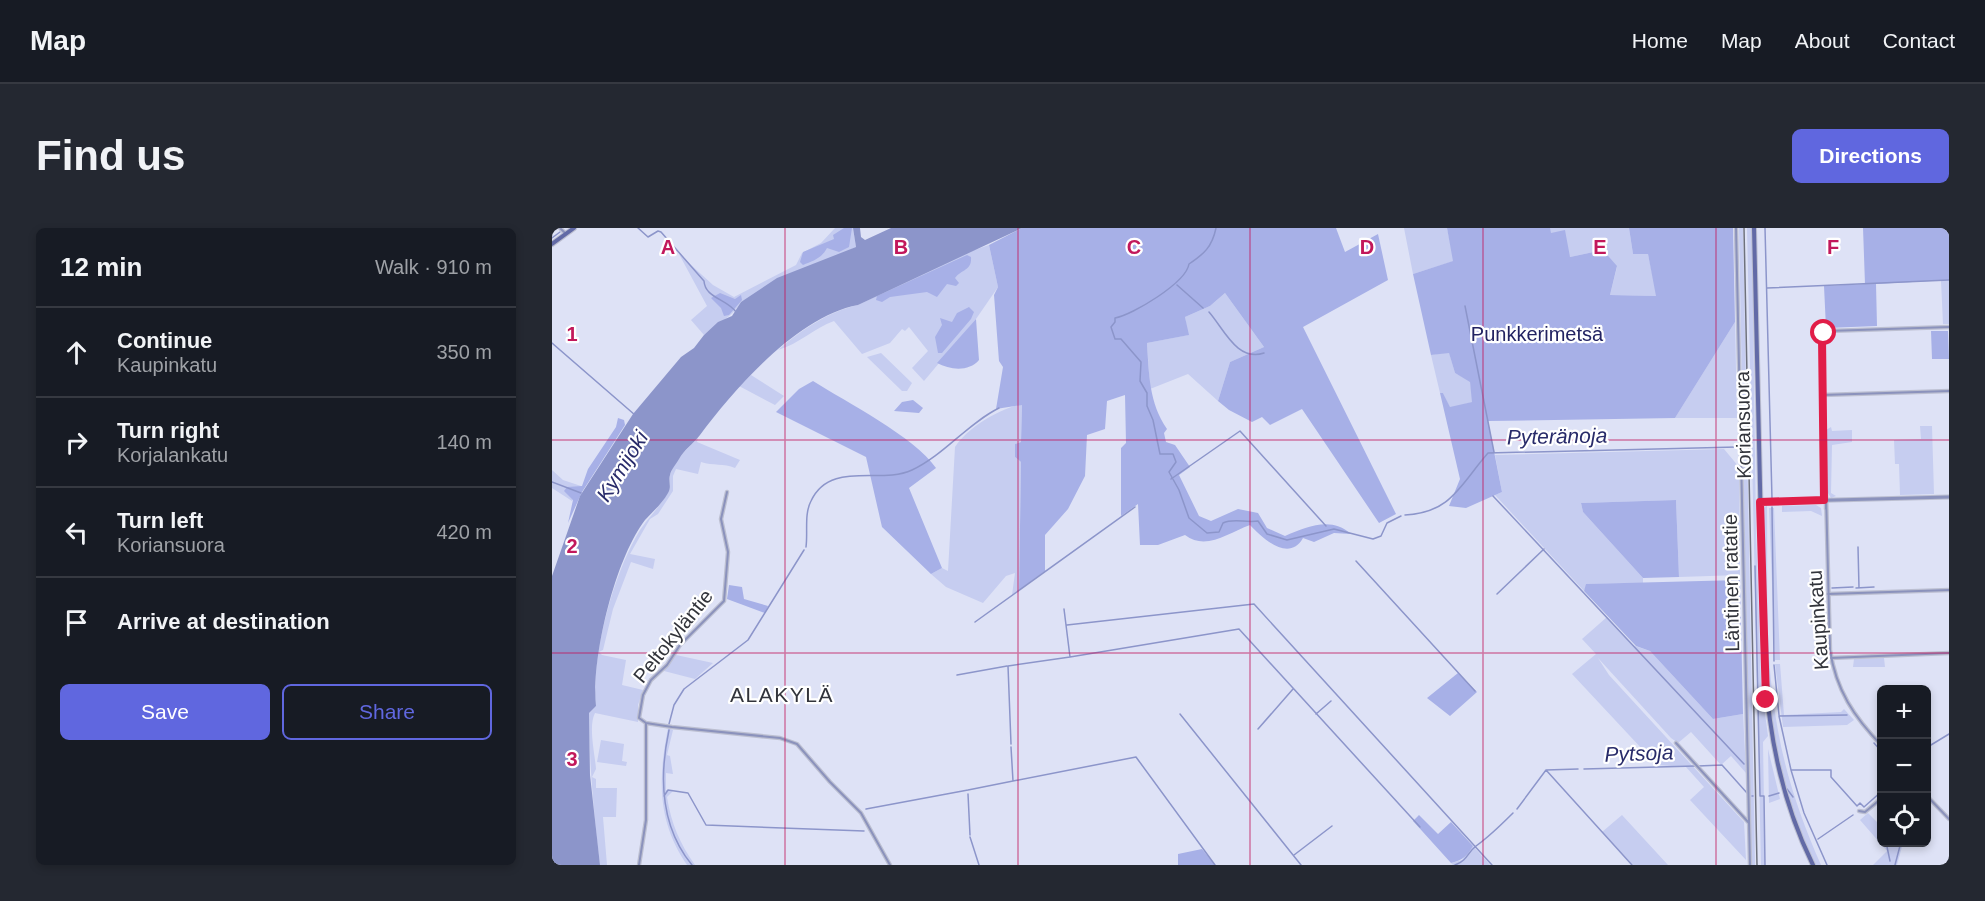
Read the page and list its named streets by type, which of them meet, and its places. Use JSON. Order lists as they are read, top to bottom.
{
  "streets": {
    "main road": ["Koriansuora"],
    "street": ["Läntinen ratatie", "Kaupinkatu", "Peltokyläntie"]
  },
  "districts": ["ALAKYLÄ"],
  "water": ["Pyteränoja", "Kymijoki", "Pytsoja"],
  "parks": ["Punkkerimetsä"],
  "page": {
    "header": "Map",
    "nav": [
      "Home",
      "Map",
      "About",
      "Contact"
    ],
    "buttons": [
      "Directions",
      ["Save", "Share"]
    ],
    "title": "Find us",
    "heading": ["12 min", "Walk · 910 m"],
    "list": [
      ["Continue", "Kaupinkatu", "350 m"],
      ["Turn right", "Korjalankatu", "140 m"],
      ["Turn left", "Koriansuora", "420 m"],
      "Arrive at destination"
    ],
    "map_buttons": ["+", "−"]
  },
  "grid": {
    "columns": [
      "A",
      "B",
      "C",
      "D",
      "E",
      "F"
    ],
    "rows": ["1", "2", "3"]
  }
}
